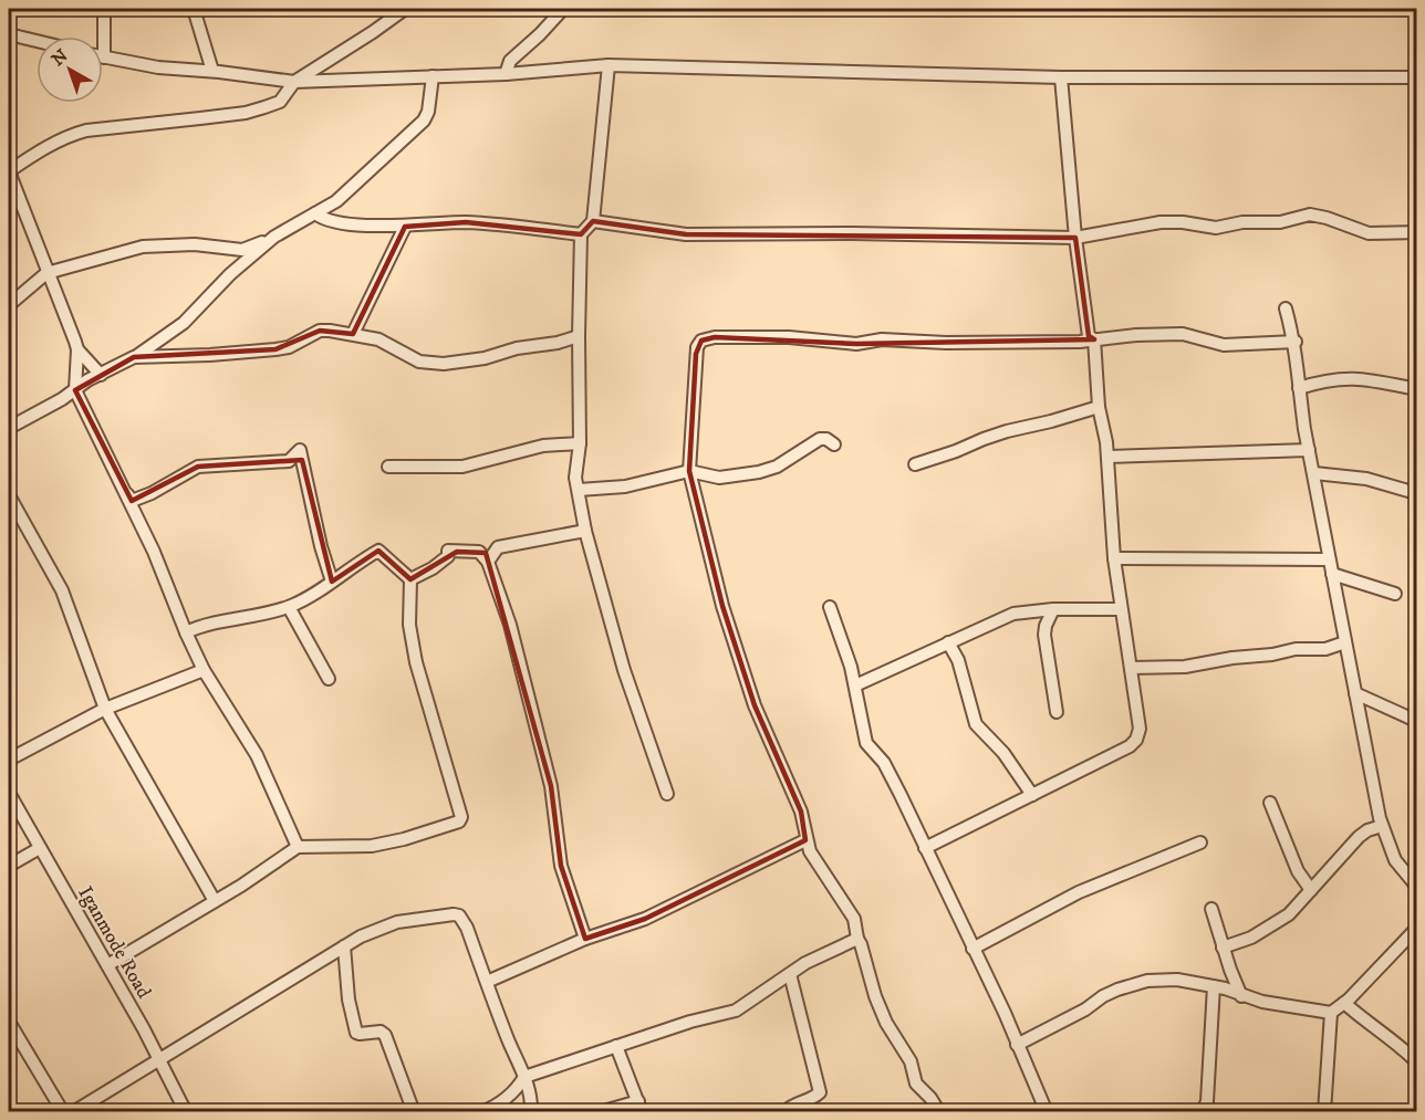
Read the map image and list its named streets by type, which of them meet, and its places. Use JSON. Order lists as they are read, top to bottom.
{
  "streets": {
    "street": ["Iganmode Road"]
  },
  "north": "top left"
}
